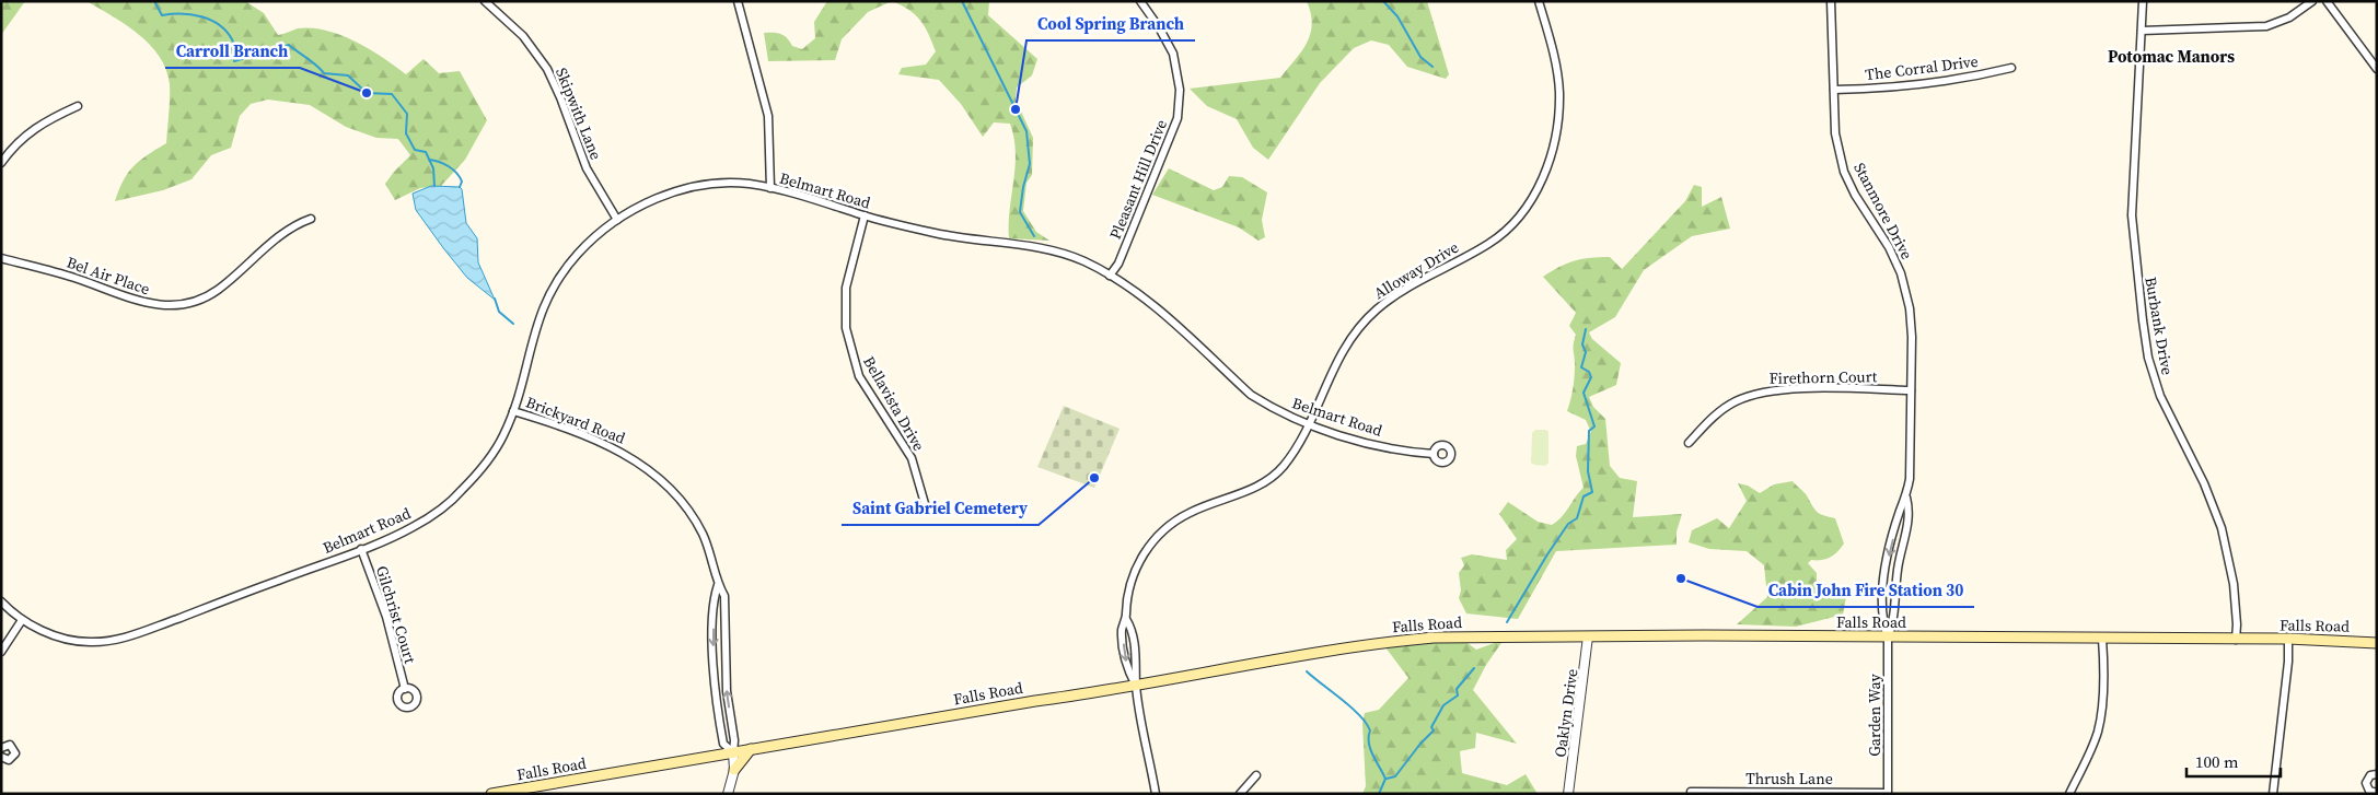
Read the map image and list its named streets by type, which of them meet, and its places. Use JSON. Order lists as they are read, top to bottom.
{
  "streets": {
    "main road": ["Falls Road"],
    "street": [
      "The Corral Drive",
      "Skipwith Lane",
      "Pleasant Hill Drive",
      "Belmart Road",
      "Stanmore Drive",
      "Alloway Drive",
      "Bel Air Place",
      "Burbank Drive",
      "Firethorn Court",
      "Bellavista Drive",
      "Brickyard Road",
      "Gilchrist Court",
      "Oaklyn Drive",
      "Garden Way",
      "Thrush Lane"
    ]
  },
  "crossings": [
    ["The Corral Drive", "Stanmore Drive"],
    ["Skipwith Lane", "Belmart Road"],
    ["Pleasant Hill Drive", "Belmart Road"],
    ["Belmart Road", "Alloway Drive"],
    ["Belmart Road", "Bellavista Drive"],
    ["Belmart Road", "Brickyard Road"],
    ["Belmart Road", "Gilchrist Court"],
    ["Stanmore Drive", "Firethorn Court"],
    ["Stanmore Drive", "Falls Road"],
    ["Stanmore Drive", "Garden Way"],
    ["Alloway Drive", "Falls Road"],
    ["Burbank Drive", "Falls Road"],
    ["Brickyard Road", "Falls Road"],
    ["Falls Road", "Oaklyn Drive"],
    ["Falls Road", "Garden Way"],
    ["Garden Way", "Thrush Lane"]
  ],
  "districts": ["Potomac Manors"],
  "places": [
    "Carroll Branch",
    "Cool Spring Branch",
    "Saint Gabriel Cemetery",
    "Cabin John Fire Station 30"
  ],
  "scale_bar": "100 m"
}
